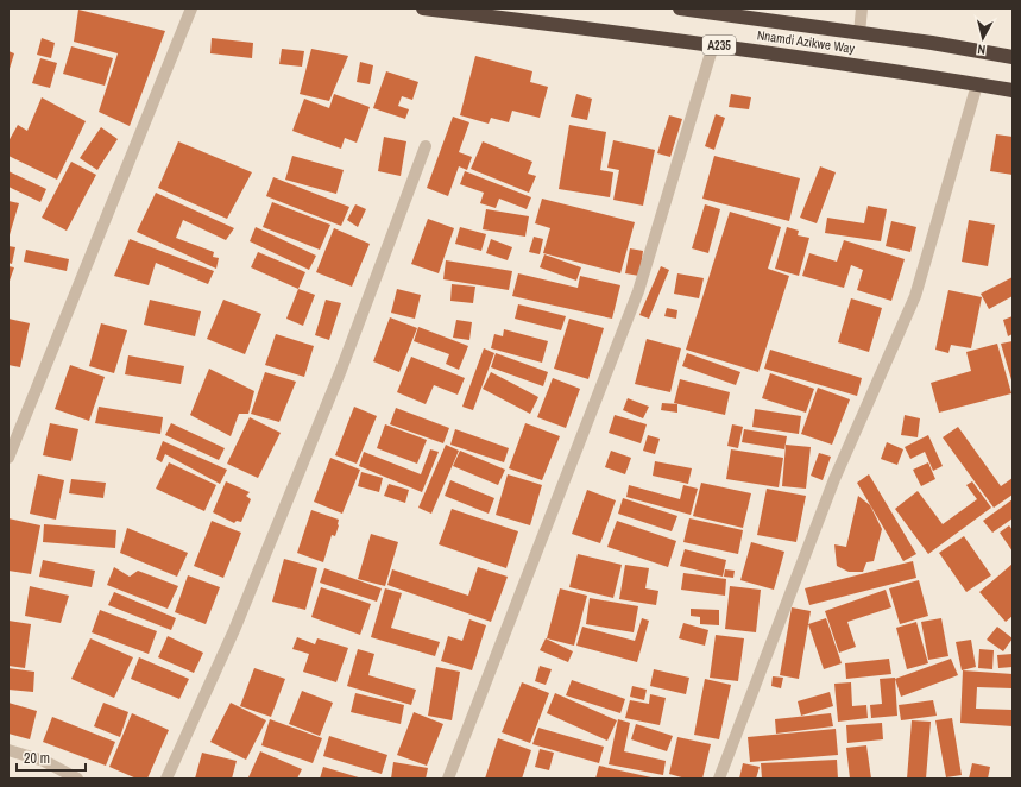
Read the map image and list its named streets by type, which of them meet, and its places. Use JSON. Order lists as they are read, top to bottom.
{
  "streets": {
    "highway": ["Nnamdi Azikwe Way", "A235"]
  },
  "scale_bar": "20 m",
  "north": "bottom"
}
